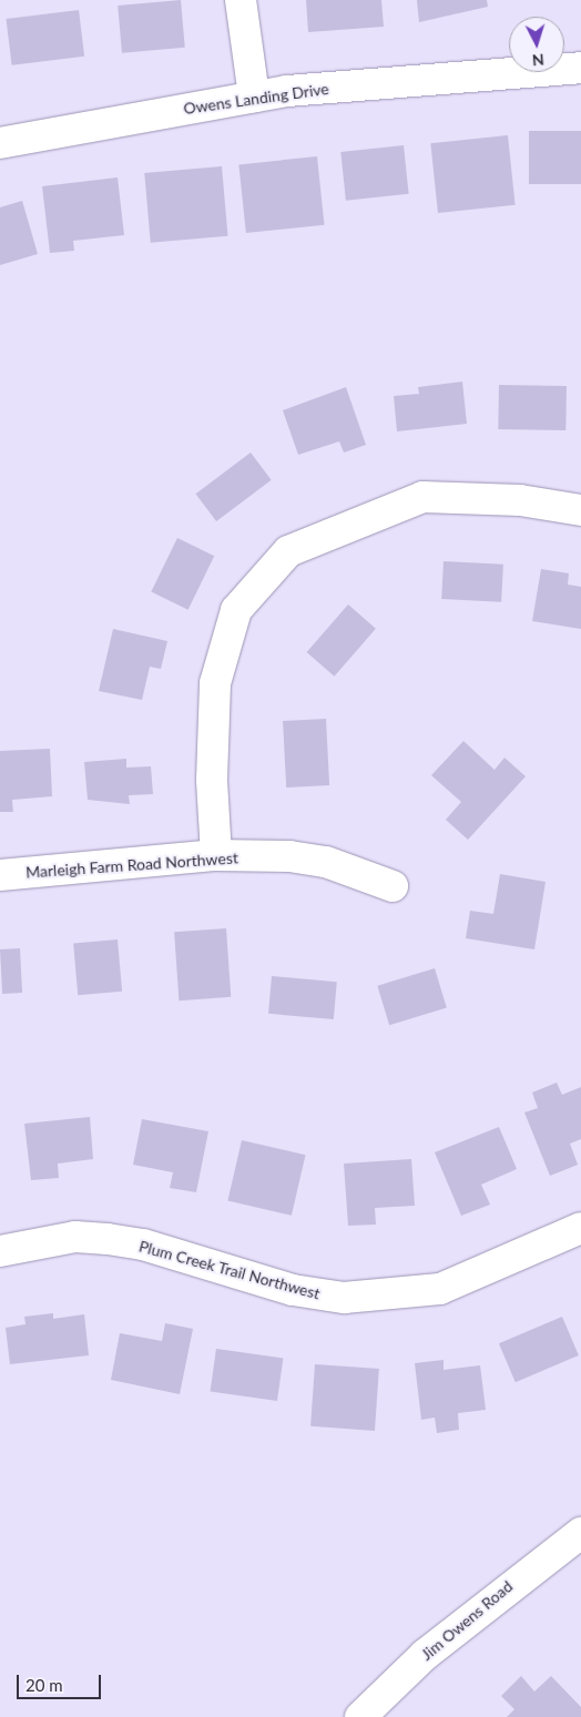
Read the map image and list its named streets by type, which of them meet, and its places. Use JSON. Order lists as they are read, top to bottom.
{
  "streets": {
    "street": [
      "Owens Landing Drive",
      "Marleigh Farm Road Northwest",
      "Plum Creek Trail Northwest",
      "Jim Owens Road"
    ]
  },
  "scale_bar": "20 m",
  "north": "bottom"
}
